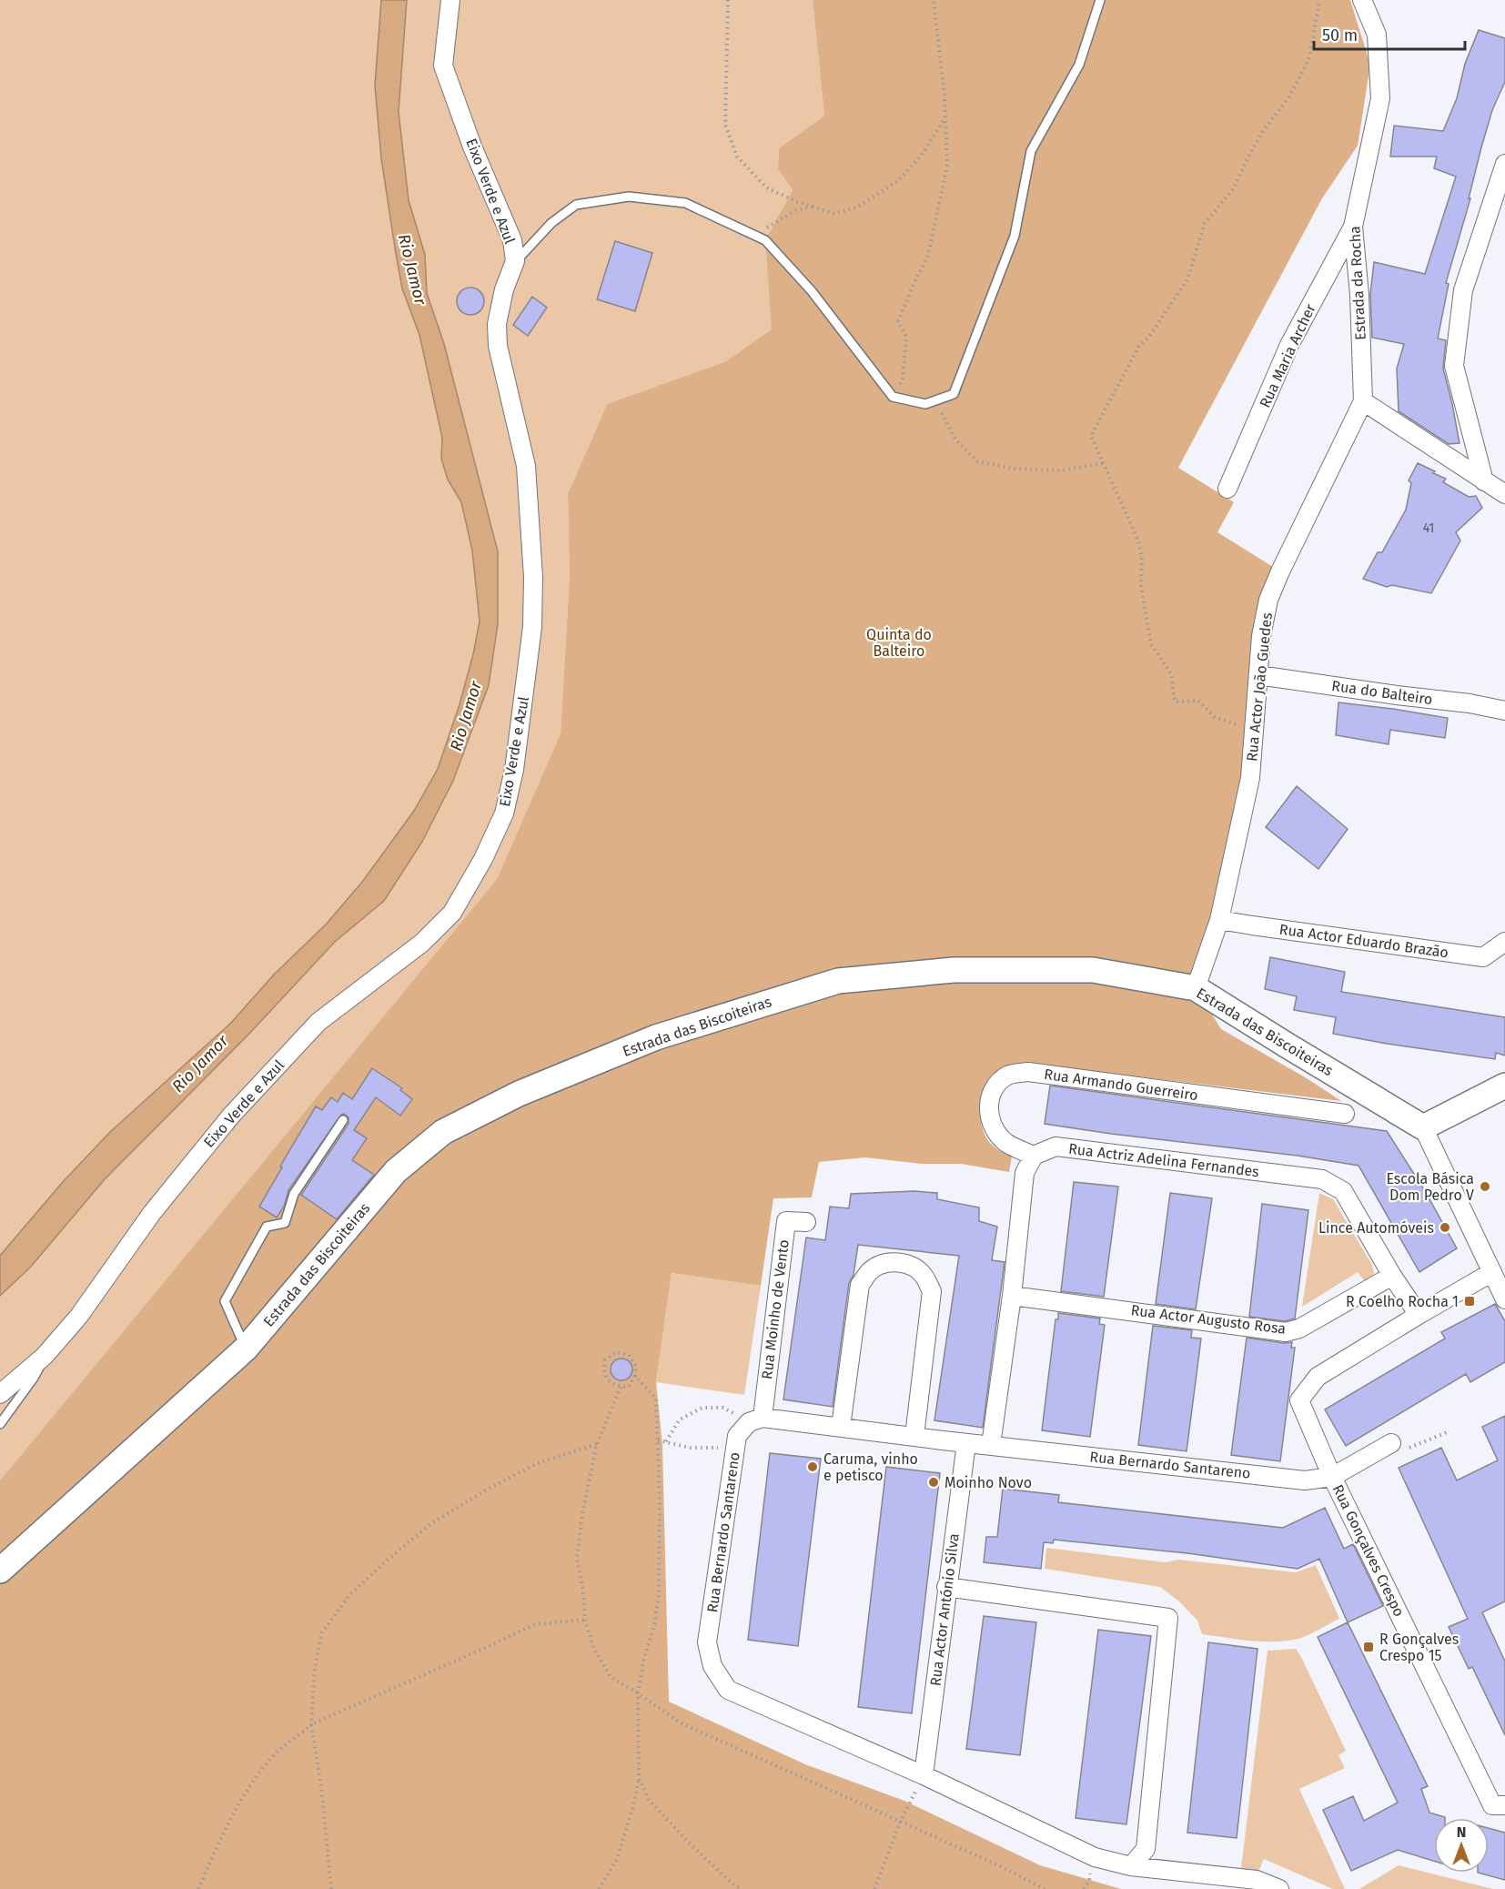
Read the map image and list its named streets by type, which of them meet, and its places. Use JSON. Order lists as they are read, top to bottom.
{
  "streets": {
    "street": [
      "Eixo Verde e Azul",
      "Estrada da Rocha",
      "Rua Maria Archer",
      "Rua Actor João Guedes",
      "Rua do Balteiro",
      "Rua Actor Eduardo Brazão",
      "Estrada das Biscoiteiras",
      "Rua Armando Guerreiro",
      "Rua Actriz Adelina Fernandes",
      "Rua Moinho de Vento",
      "Rua Actor Augusto Rosa",
      "Rua Bernardo Santareno",
      "Rua Gonçalves Crespo",
      "Rua Actor António Silva"
    ]
  },
  "crossings": [
    ["Estrada da Rocha", "Rua Maria Archer"],
    ["Estrada da Rocha", "Rua Actor João Guedes"],
    ["Rua Actor João Guedes", "Rua do Balteiro"],
    ["Rua Actor João Guedes", "Rua Actor Eduardo Brazão"],
    ["Rua Actor João Guedes", "Estrada das Biscoiteiras"],
    ["Rua Armando Guerreiro", "Rua Actriz Adelina Fernandes"],
    ["Rua Actriz Adelina Fernandes", "Rua Actor Augusto Rosa"],
    ["Rua Actriz Adelina Fernandes", "Rua Gonçalves Crespo"],
    ["Rua Moinho de Vento", "Rua Bernardo Santareno"],
    ["Rua Bernardo Santareno", "Rua Gonçalves Crespo"],
    ["Rua Bernardo Santareno", "Rua Actor António Silva"]
  ],
  "water": ["Rio Jamor"],
  "parks": ["Quinta do Balteiro"],
  "places": {
    "other": [
      "Escola Básica Dom Pedro V",
      "Lince Automóveis",
      "Caruma, vinho e petisco",
      "Moinho Novo"
    ],
    "transit": ["R Coelho Rocha 1", "R Gonçalves Crespo 15"]
  },
  "house_numbers": ["41"],
  "scale_bar": "50 m",
  "north": "top"
}
